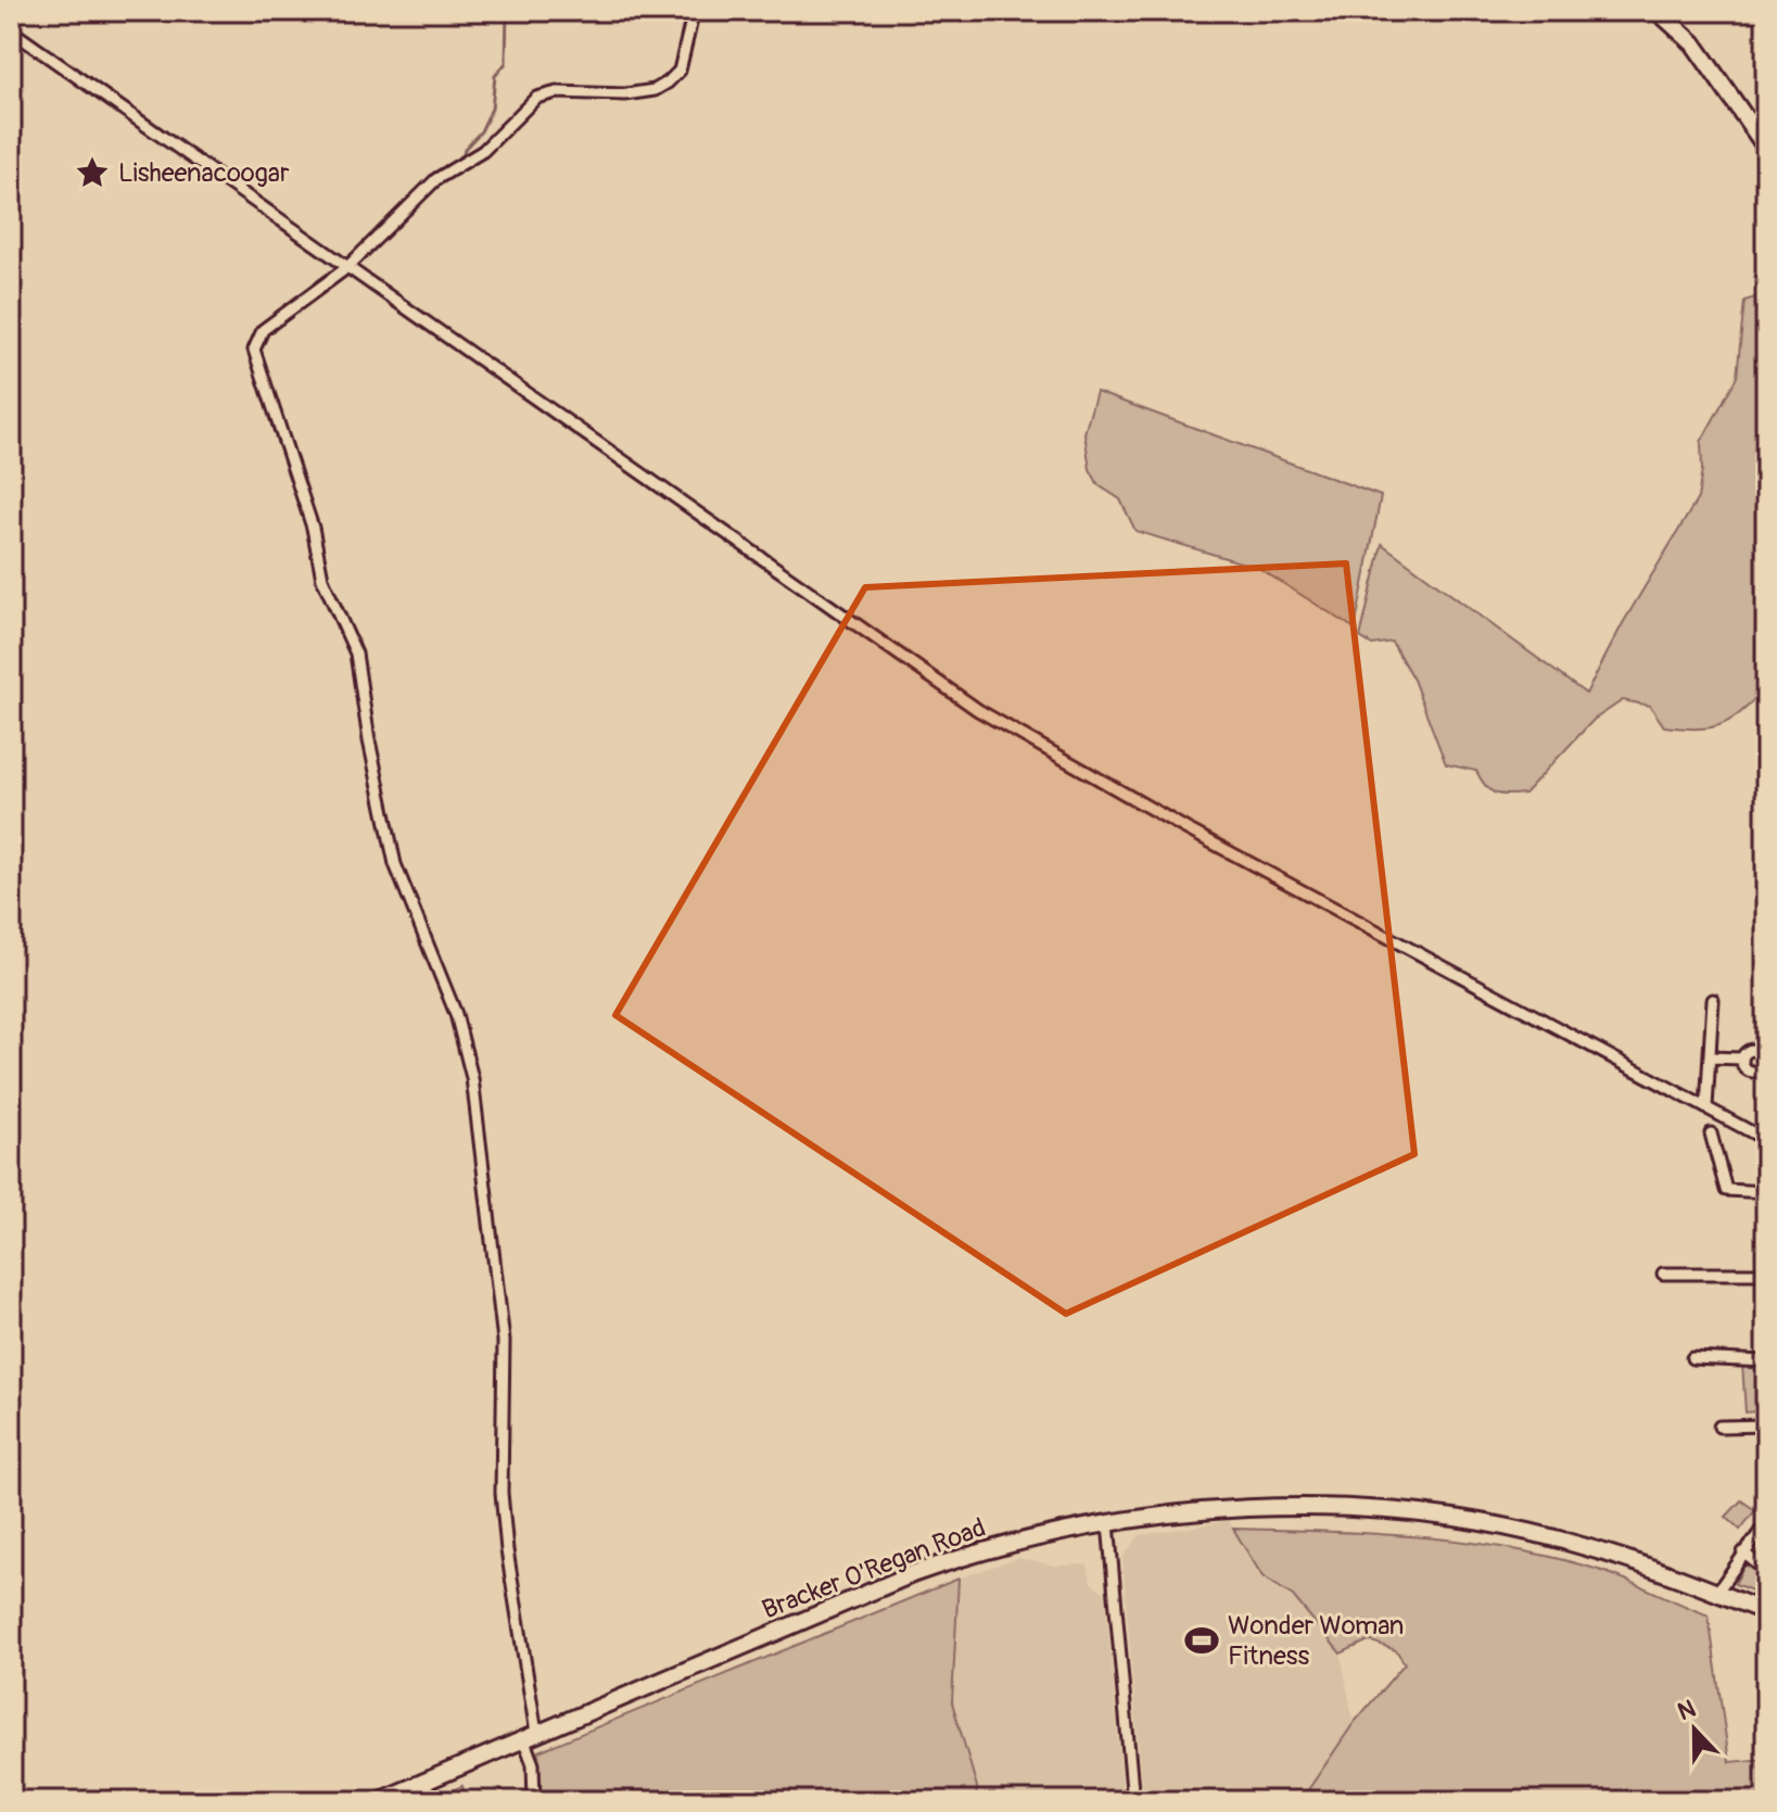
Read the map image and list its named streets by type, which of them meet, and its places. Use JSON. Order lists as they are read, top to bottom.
{
  "streets": {
    "main road": ["Bracker O'Regan Road"]
  },
  "places": {
    "place": ["Lisheenacoogar"],
    "sports": ["Wonder Woman Fitness"]
  },
  "north": "top"
}
